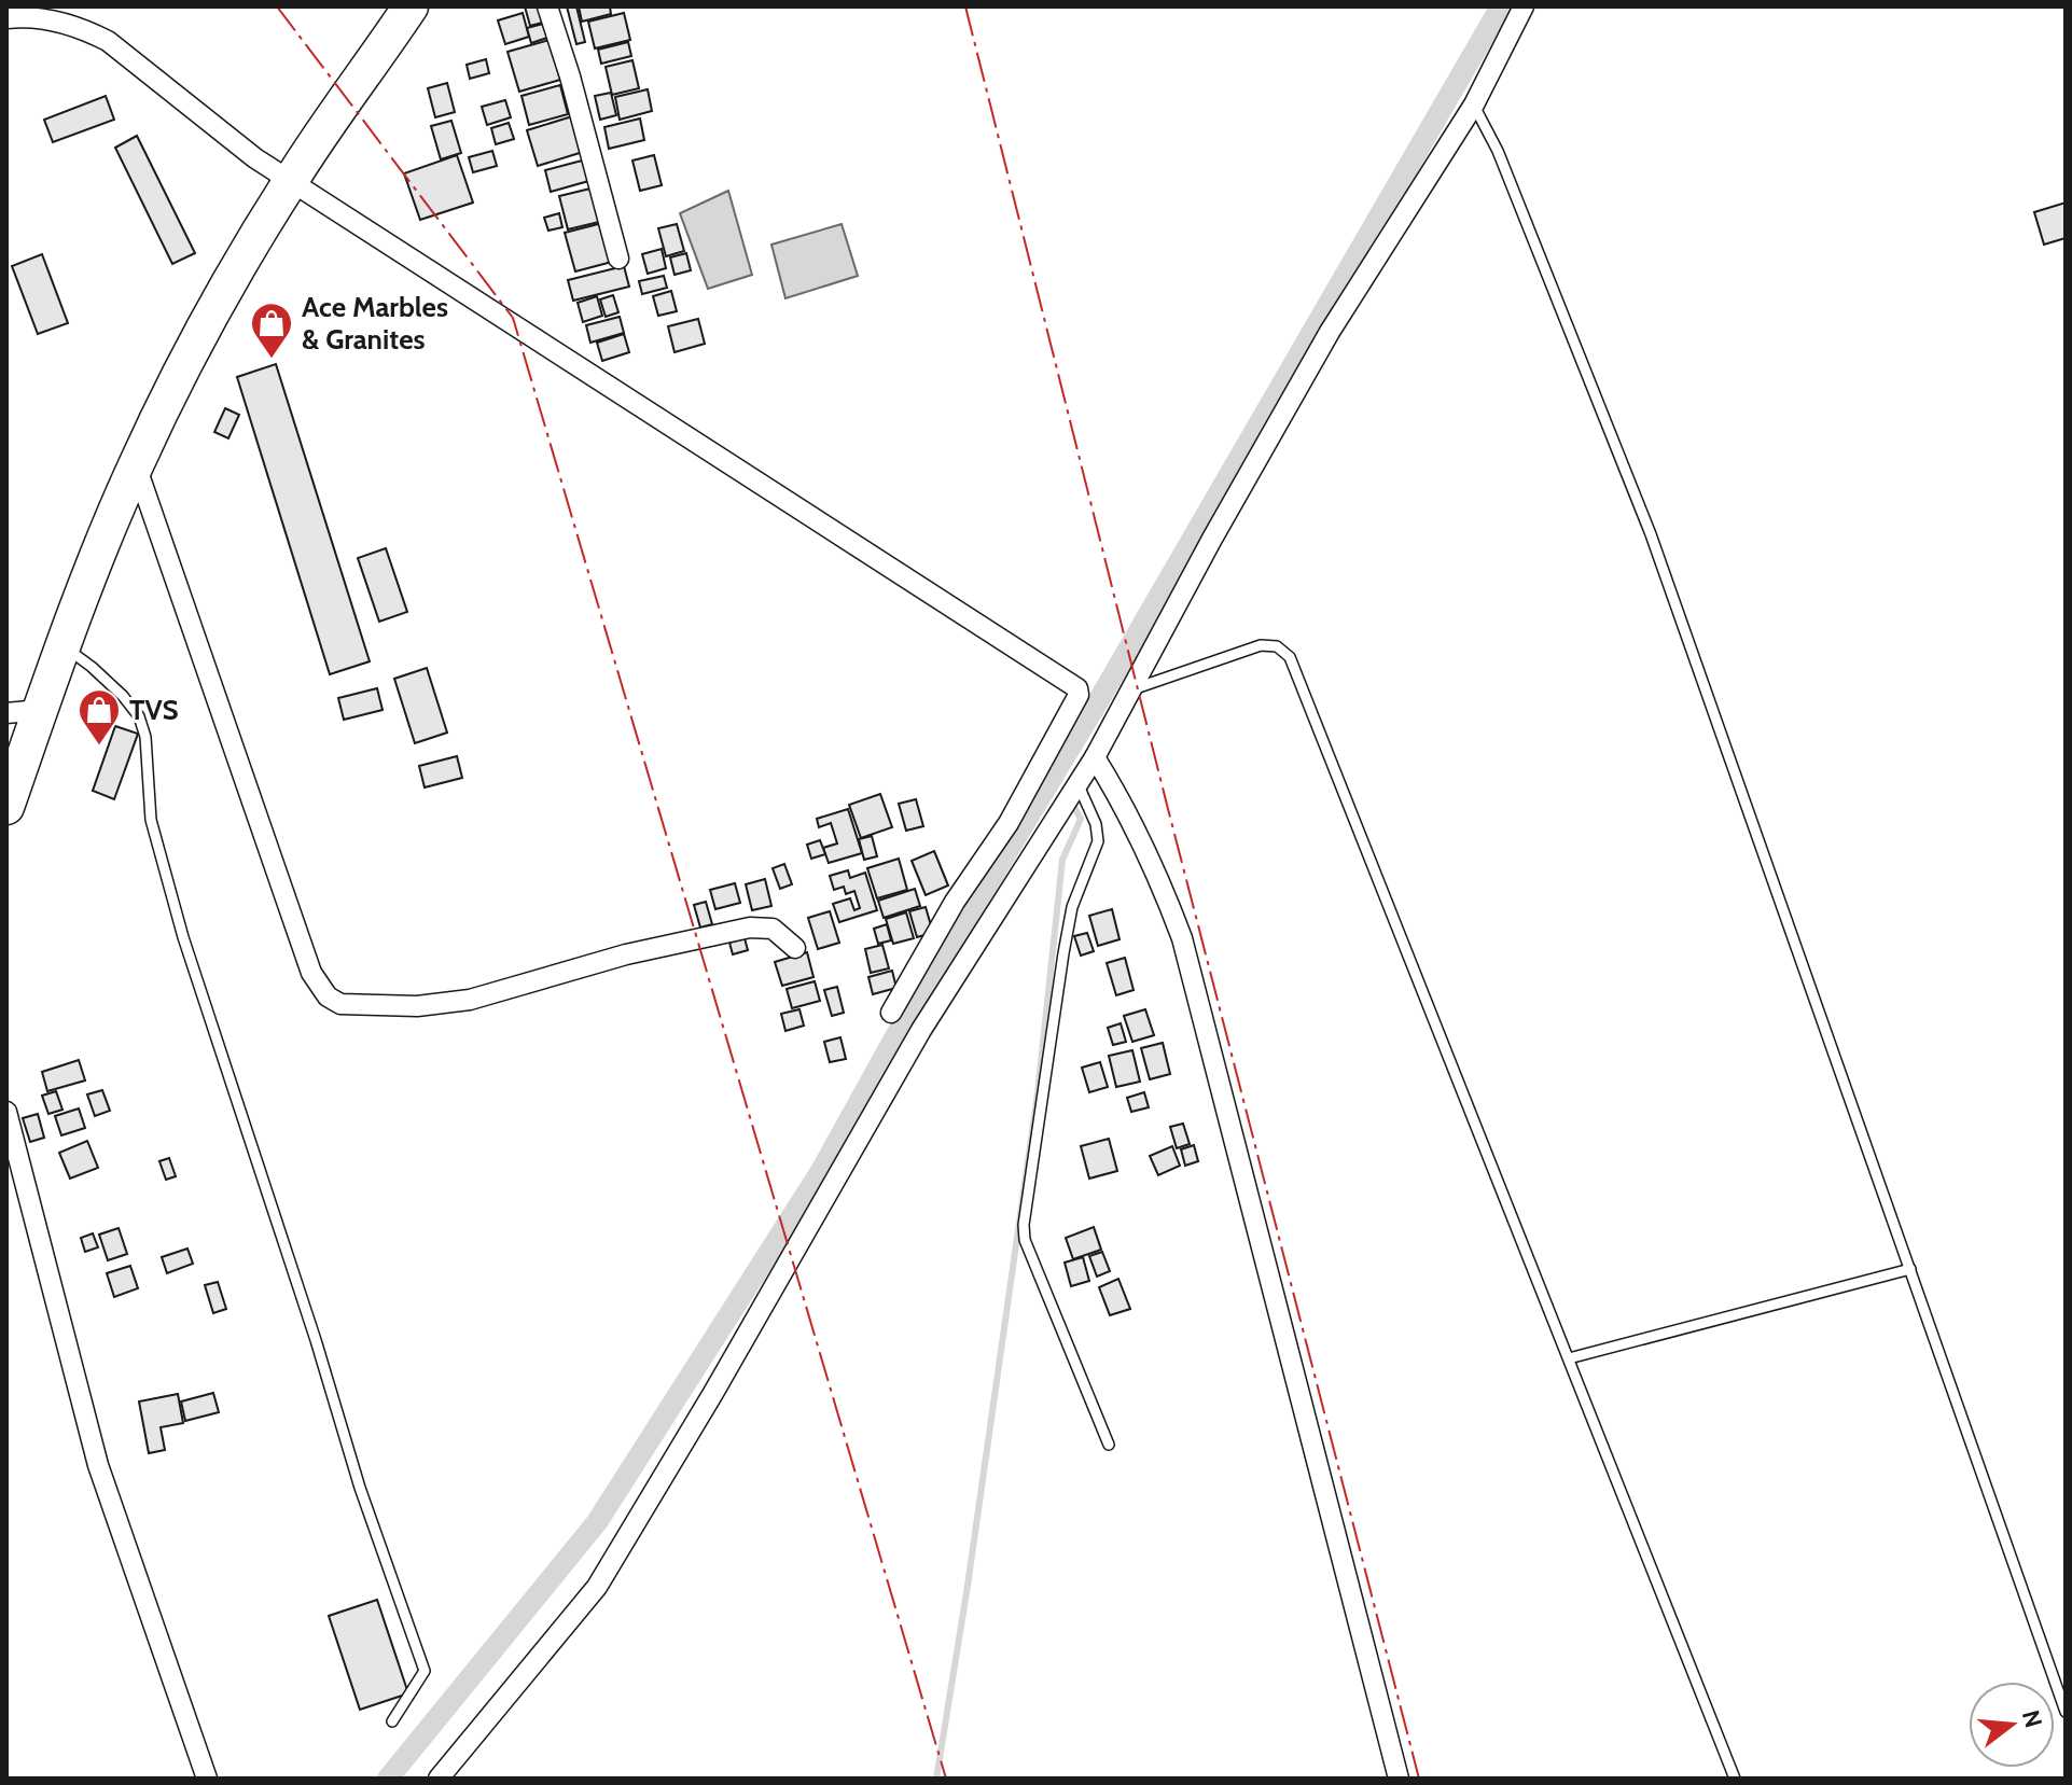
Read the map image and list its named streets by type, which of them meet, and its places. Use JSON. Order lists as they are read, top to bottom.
{
  "places": {
    "shop": ["Ace Marbles & Granites", "TVS"]
  },
  "north": "right"
}
